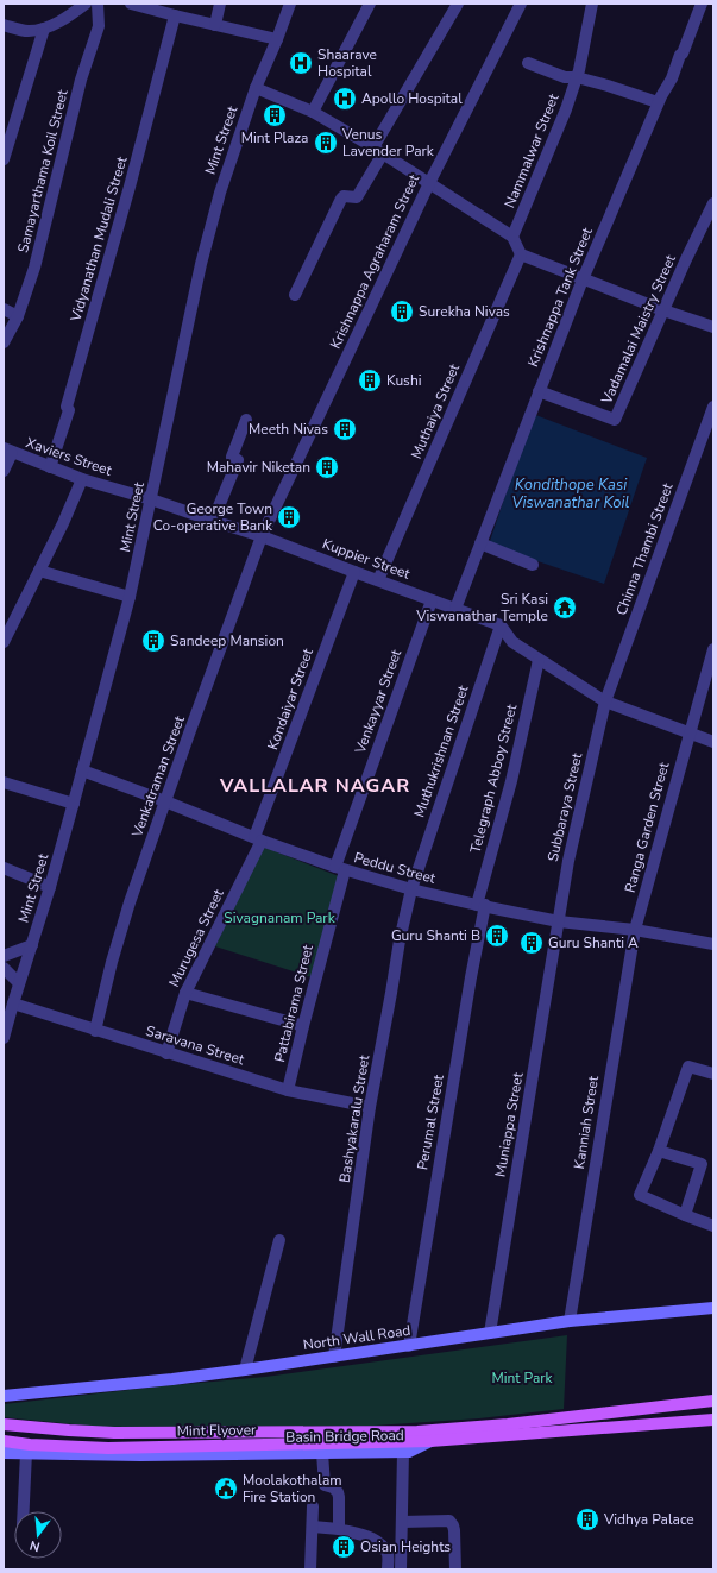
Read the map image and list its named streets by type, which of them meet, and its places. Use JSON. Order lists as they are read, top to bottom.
{
  "streets": {
    "main road": ["North Wall Road", "Mint Flyover", "Basin Bridge Road"],
    "street": [
      "Mint Street",
      "Nammalwar Street",
      "Samayarthama Koil Street",
      "Vidyanathan Mudali Street",
      "Krishnappa Agraharam Street",
      "Krishnappa Tank Street",
      "Vadamalai Maistry Street",
      "Muthaiya Street",
      "Xaviers Street",
      "Chinna Thambi Street",
      "Kuppier Street",
      "Kondaiyar Street",
      "Venkayyar Street",
      "Muthukrishnan Street",
      "Venkatraman Street",
      "Telegraph Abboy Street",
      "Subbaraya Street",
      "Ranga Garden Street",
      "Peddu Street",
      "Murugesa Street",
      "Pattabirama Street",
      "Saravana Street",
      "Bashyakaralu Street",
      "Perumal Street",
      "Kanniah Street",
      "Muniappa Street"
    ]
  },
  "crossings": [
    ["Mint Street", "Xaviers Street"],
    ["Mint Street", "Kuppier Street"],
    ["Mint Street", "Peddu Street"],
    ["Mint Street", "Saravana Street"],
    ["Nammalwar Street", "Krishnappa Tank Street"],
    ["Vidyanathan Mudali Street", "Xaviers Street"],
    ["Krishnappa Agraharam Street", "Kuppier Street"],
    ["Krishnappa Agraharam Street", "Venkatraman Street"],
    ["Krishnappa Tank Street", "Vadamalai Maistry Street"],
    ["Krishnappa Tank Street", "Kuppier Street"],
    ["Muthaiya Street", "Kuppier Street"],
    ["Xaviers Street", "Kuppier Street"],
    ["Chinna Thambi Street", "Subbaraya Street"],
    ["Kuppier Street", "Kondaiyar Street"],
    ["Kuppier Street", "Venkayyar Street"],
    ["Kuppier Street", "Muthukrishnan Street"],
    ["Kuppier Street", "Venkatraman Street"],
    ["Kondaiyar Street", "Peddu Street"],
    ["Kondaiyar Street", "Murugesa Street"],
    ["Venkayyar Street", "Peddu Street"],
    ["Venkayyar Street", "Pattabirama Street"],
    ["Muthukrishnan Street", "Peddu Street"],
    ["Muthukrishnan Street", "Bashyakaralu Street"],
    ["Venkatraman Street", "Peddu Street"],
    ["Venkatraman Street", "Saravana Street"],
    ["Telegraph Abboy Street", "Peddu Street"],
    ["Telegraph Abboy Street", "Perumal Street"],
    ["Subbaraya Street", "Peddu Street"],
    ["Subbaraya Street", "Muniappa Street"],
    ["Ranga Garden Street", "Peddu Street"],
    ["Ranga Garden Street", "Kanniah Street"],
    ["Peddu Street", "Murugesa Street"],
    ["Peddu Street", "Pattabirama Street"],
    ["Peddu Street", "Bashyakaralu Street"],
    ["Peddu Street", "Perumal Street"],
    ["Peddu Street", "Kanniah Street"],
    ["Peddu Street", "Muniappa Street"],
    ["Murugesa Street", "Saravana Street"],
    ["Pattabirama Street", "Saravana Street"],
    ["Saravana Street", "Bashyakaralu Street"],
    ["Bashyakaralu Street", "North Wall Road"],
    ["Perumal Street", "North Wall Road"],
    ["Kanniah Street", "North Wall Road"],
    ["Muniappa Street", "North Wall Road"],
    ["Mint Flyover", "Basin Bridge Road"]
  ],
  "districts": ["VALLALAR NAGAR"],
  "water": ["Kondithope Kasi Viswanathar Koil"],
  "parks": ["Sivagnanam Park", "Mint Park"],
  "places": {
    "hospital": ["Shaarave Hospital", "Apollo Hospital"],
    "building": [
      "Mint Plaza",
      "Venus Lavender Park",
      "Surekha Nivas",
      "Kushi",
      "Meeth Nivas",
      "Mahavir Niketan",
      "George Town Co-operative Bank",
      "Sandeep Mansion",
      "Guru Shanti B",
      "Guru Shanti A",
      "Vidhya Palace",
      "Osian Heights"
    ],
    "temple": ["Sri Kasi Viswanathar Temple"],
    "public building": ["Moolakothalam Fire Station"]
  },
  "north": "bottom"
}
